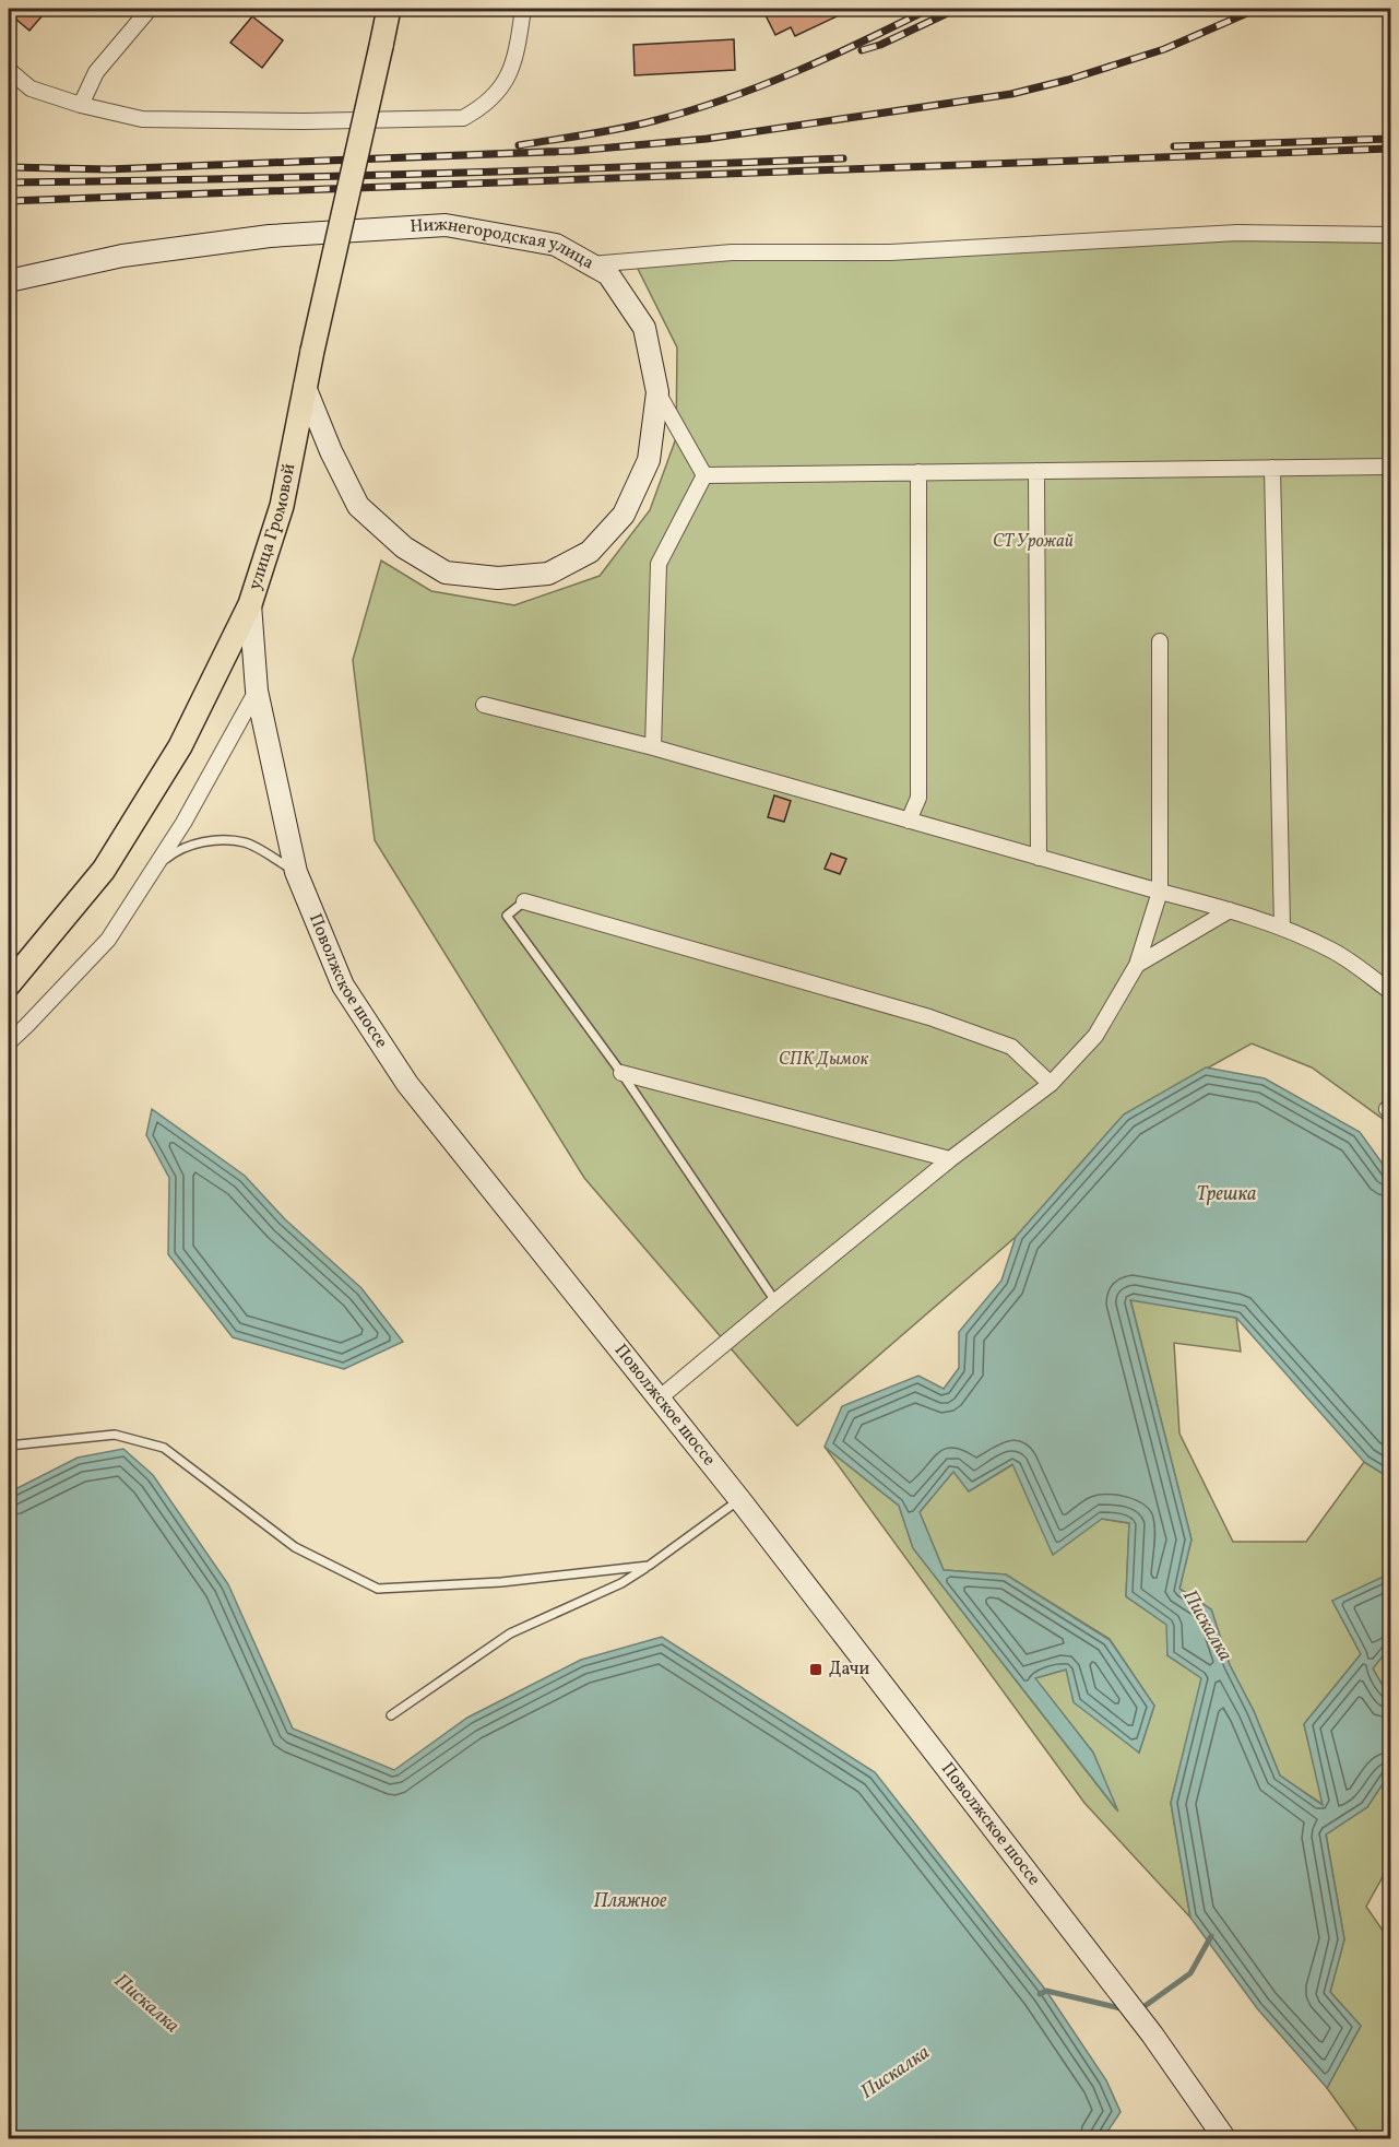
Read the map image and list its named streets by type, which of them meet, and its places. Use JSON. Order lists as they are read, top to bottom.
{
  "streets": {
    "main road": ["Нижнегородская улица", "улица Громовой", "Поволжское шоссе"]
  },
  "crossings": [
    ["Нижнегородская улица", "улица Громовой"],
    ["улица Громовой", "Поволжское шоссе"]
  ],
  "water": ["Трешка", "Пискалка", "Пляжное"],
  "parks": ["СТ Урожай", "СПК Дымок"],
  "places": {
    "transit": ["Дачи"]
  }
}
